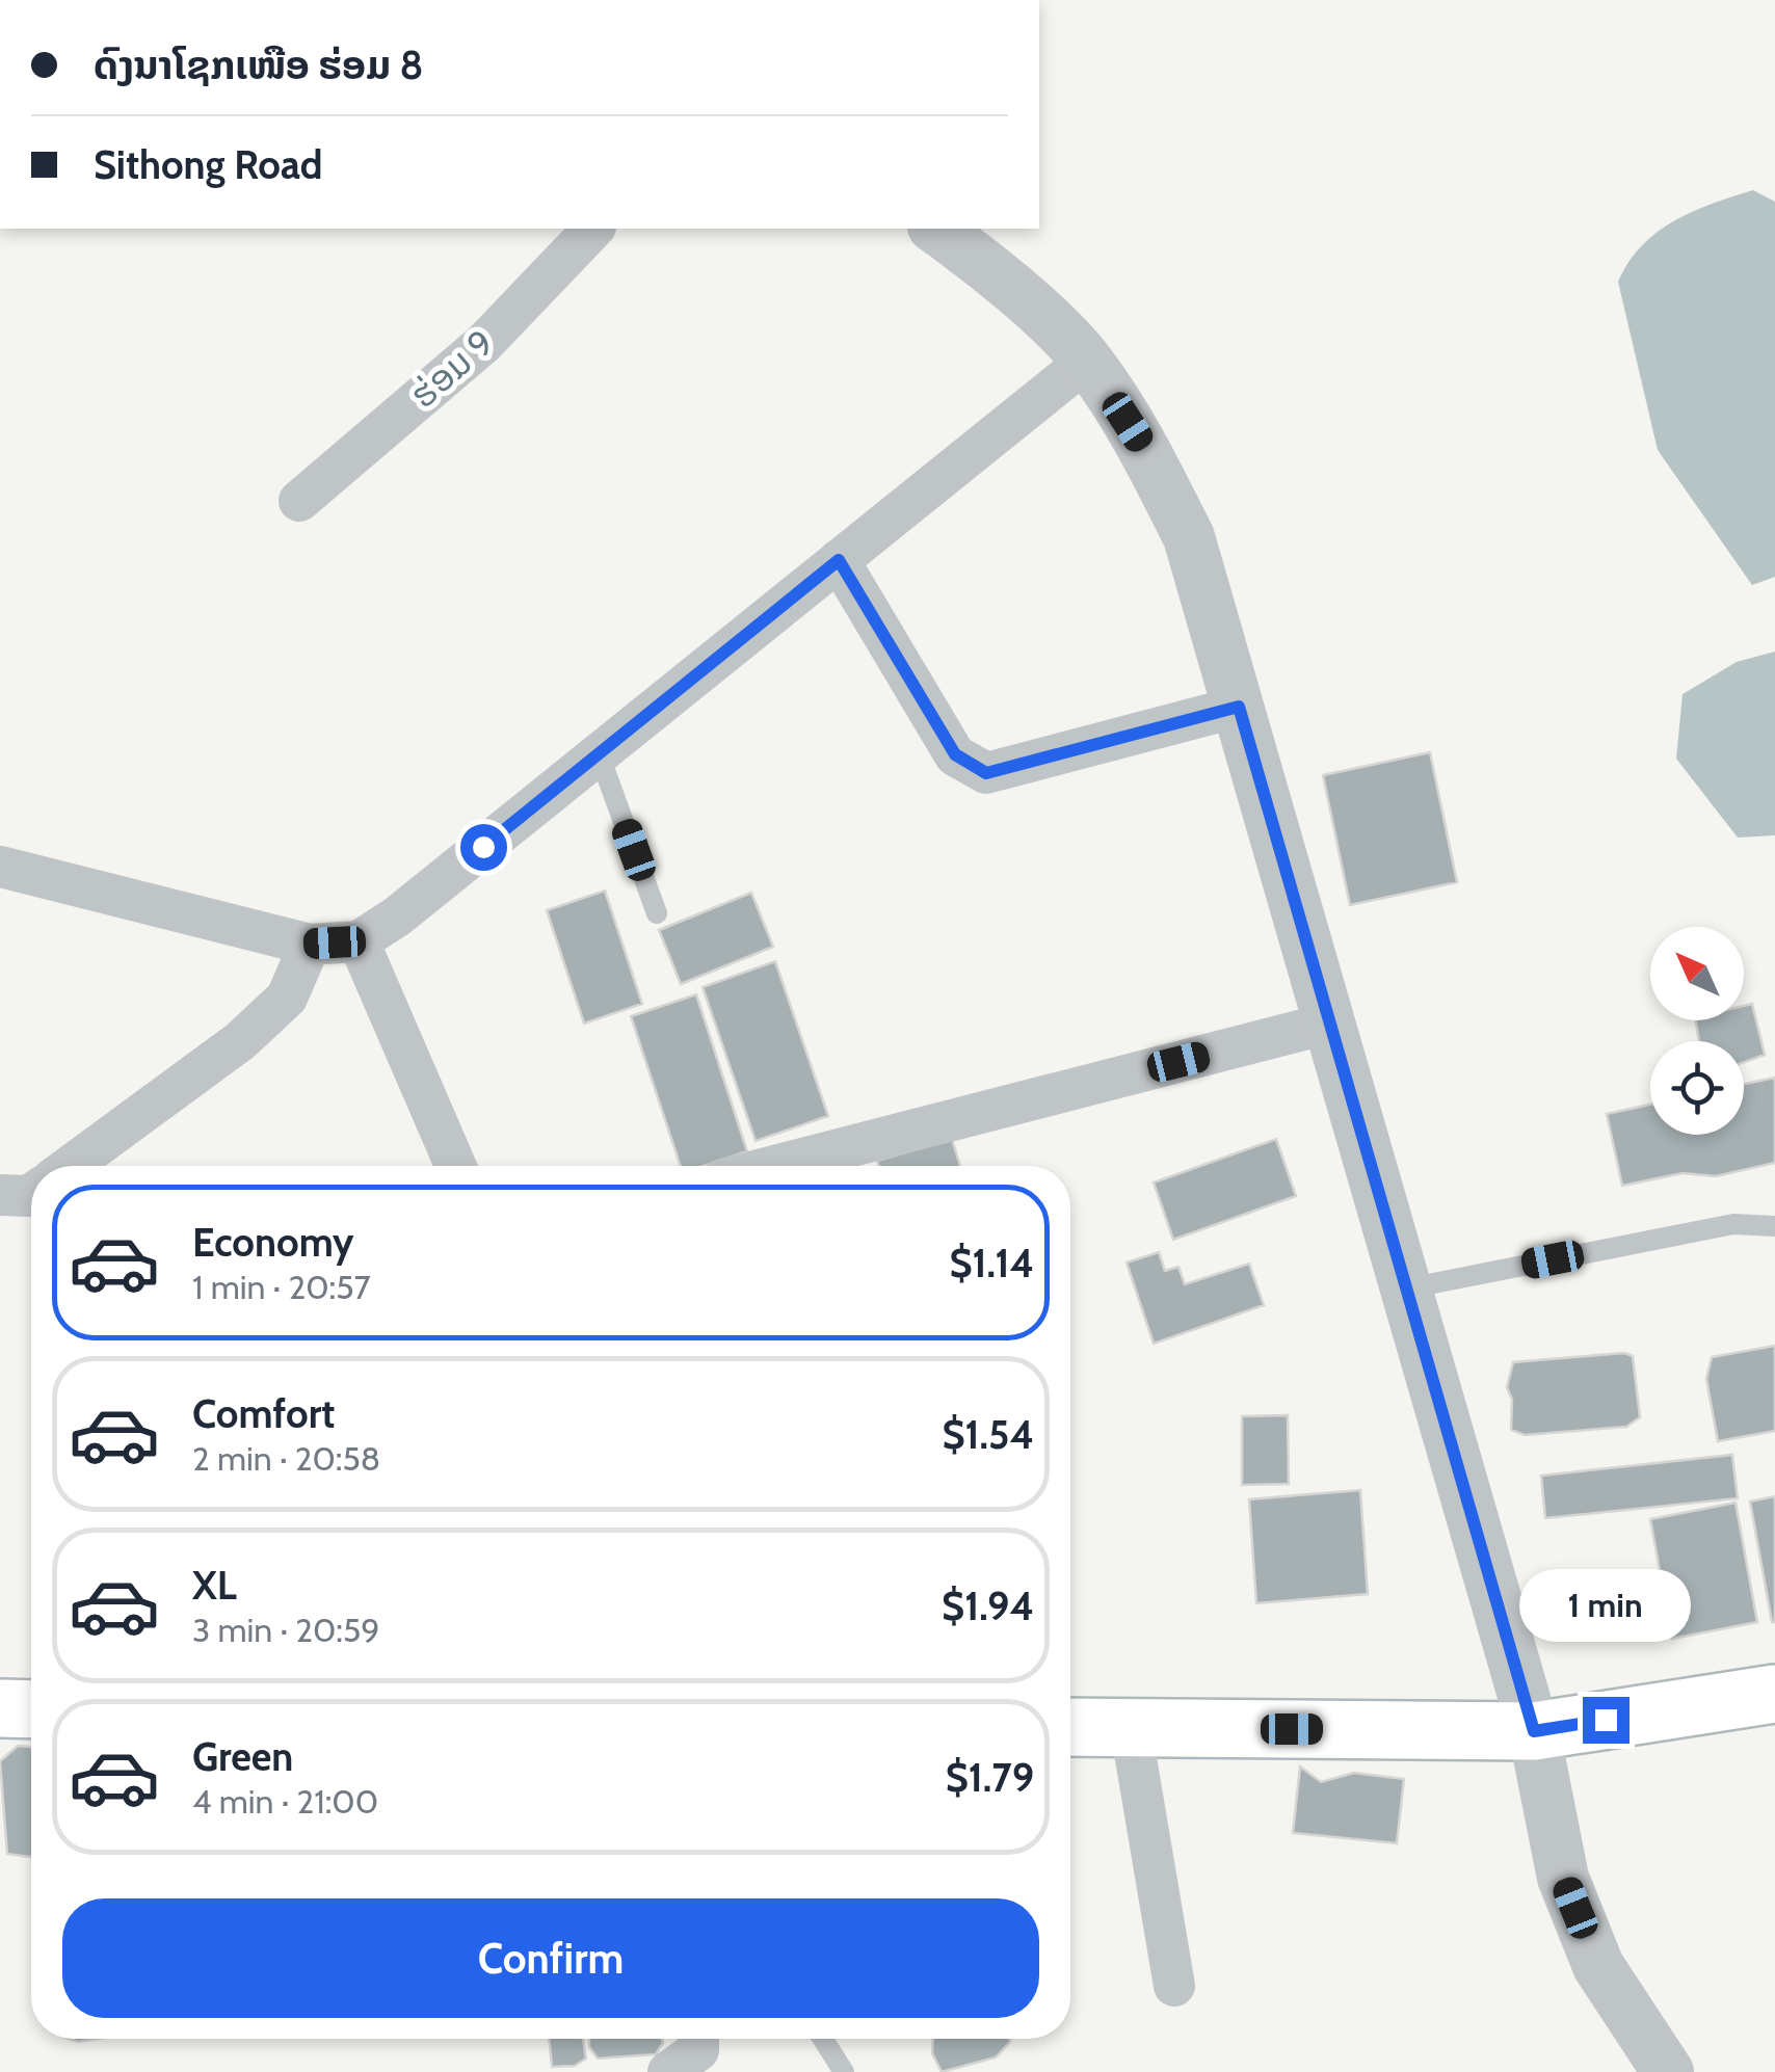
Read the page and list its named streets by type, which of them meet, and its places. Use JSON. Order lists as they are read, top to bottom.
{
  "streets": {
    "street": ["ຮ່ອມ 9"]
  },
  "north": "top left",
  "page": {
    "banner": ["ດົງນາໂຊກເໜືອ ຮ່ອມ 8", "Sithong Road"],
    "list": [
      {
        "name": "Economy",
        "note": "1 min · 20:57",
        "value": "$1.14"
      },
      {
        "name": "Comfort",
        "note": "2 min · 20:58",
        "value": "$1.54"
      },
      {
        "name": "XL",
        "note": "3 min · 20:59",
        "value": "$1.94"
      },
      {
        "name": "Green",
        "note": "4 min · 21:00",
        "value": "$1.79"
      }
    ],
    "bubble": "1 min",
    "buttons": "Confirm"
  }
}
